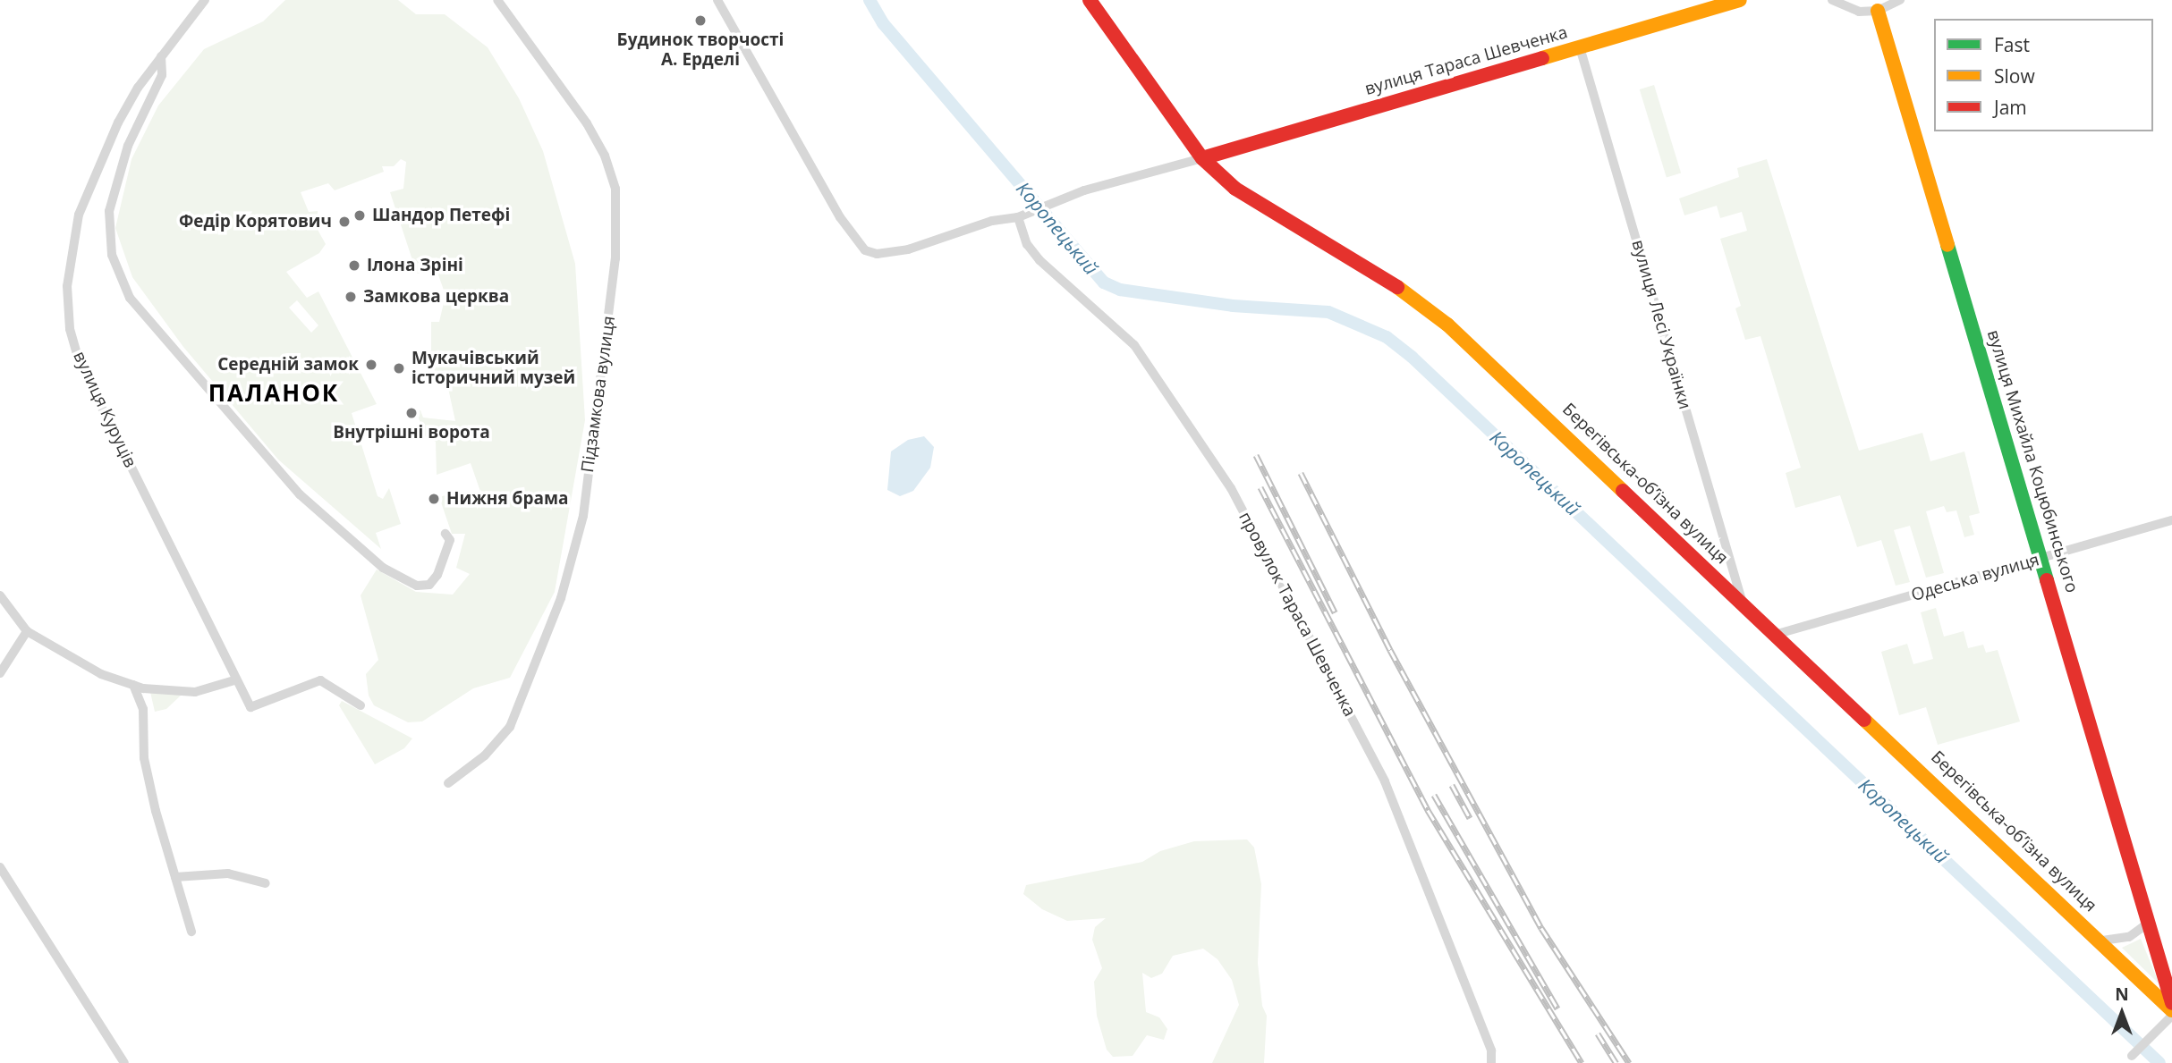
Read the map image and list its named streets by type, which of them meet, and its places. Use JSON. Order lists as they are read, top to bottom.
{
  "streets": {
    "main road": ["вулиця Тараса Шевченка", "вулиця Михайла Коцюбинського", "Берегівська-обʼїзна вулиця"],
    "street": [
      "вулиця Лесі Українки",
      "Підзамкова вулиця",
      "вулиця Куруців",
      "Одеська вулиця",
      "провулок Тараса Шевченка"
    ]
  },
  "crossings": [
    ["вулиця Тараса Шевченка", "вулиця Лесі Українки"],
    ["вулиця Тараса Шевченка", "Берегівська-обʼїзна вулиця"],
    ["вулиця Лесі Українки", "Берегівська-обʼїзна вулиця"],
    ["вулиця Михайла Коцюбинського", "Одеська вулиця"],
    ["Берегівська-обʼїзна вулиця", "Одеська вулиця"]
  ],
  "districts": ["ПАЛАНОК"],
  "water": ["Коропецький"],
  "places": [
    "Будинок творчості А. Ерделі",
    "Шандор Петефі",
    "Федір Корятович",
    "Ілона Зріні",
    "Замкова церква",
    "Середній замок",
    "Мукачівський історичний музей",
    "Внутрішні ворота",
    "Нижня брама"
  ],
  "legend": ["Fast", "Slow", "Jam"],
  "north": "top"
}
